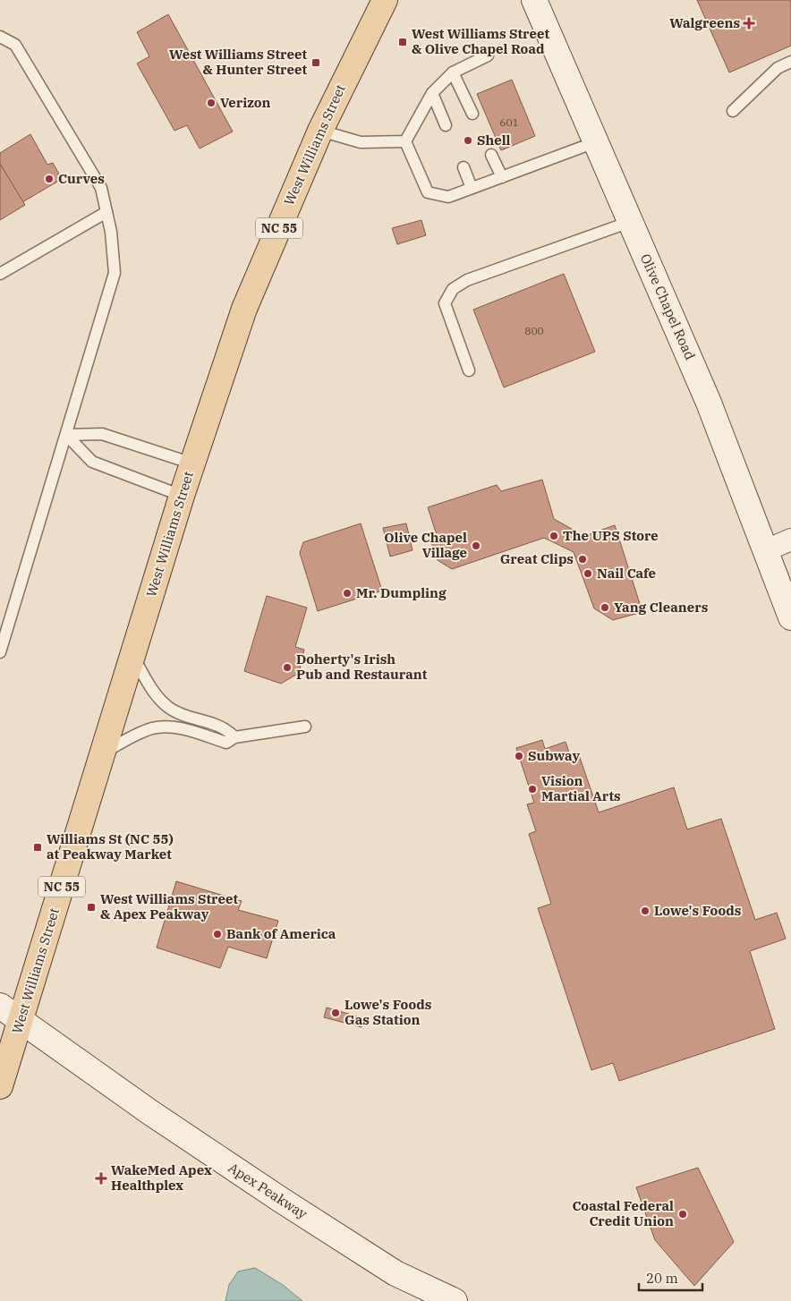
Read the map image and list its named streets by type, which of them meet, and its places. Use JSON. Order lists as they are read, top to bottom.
{
  "streets": {
    "main road": [
      "West Williams Street",
      "NC 55",
      "Olive Chapel Road",
      "Apex Peakway"
    ]
  },
  "crossings": [
    ["West Williams Street", "Apex Peakway"]
  ],
  "places": {
    "health": ["Walgreens", "WakeMed Apex Healthplex"],
    "transit": [
      "West Williams Street & Olive Chapel Road",
      "West Williams Street & Hunter Street",
      "Williams St (NC 55) at Peakway Market",
      "West Williams Street & Apex Peakway"
    ],
    "other": [
      "Verizon",
      "Shell",
      "Curves",
      "The UPS Store",
      "Olive Chapel Village",
      "Great Clips",
      "Nail Cafe",
      "Mr. Dumpling",
      "Yang Cleaners",
      "Doherty's Irish Pub and Restaurant",
      "Subway",
      "Vision Martial Arts",
      "Lowe's Foods",
      "Bank of America",
      "Lowe's Foods Gas Station",
      "Coastal Federal Credit Union"
    ]
  },
  "house_numbers": ["601", "800"],
  "scale_bar": "20 m"
}
